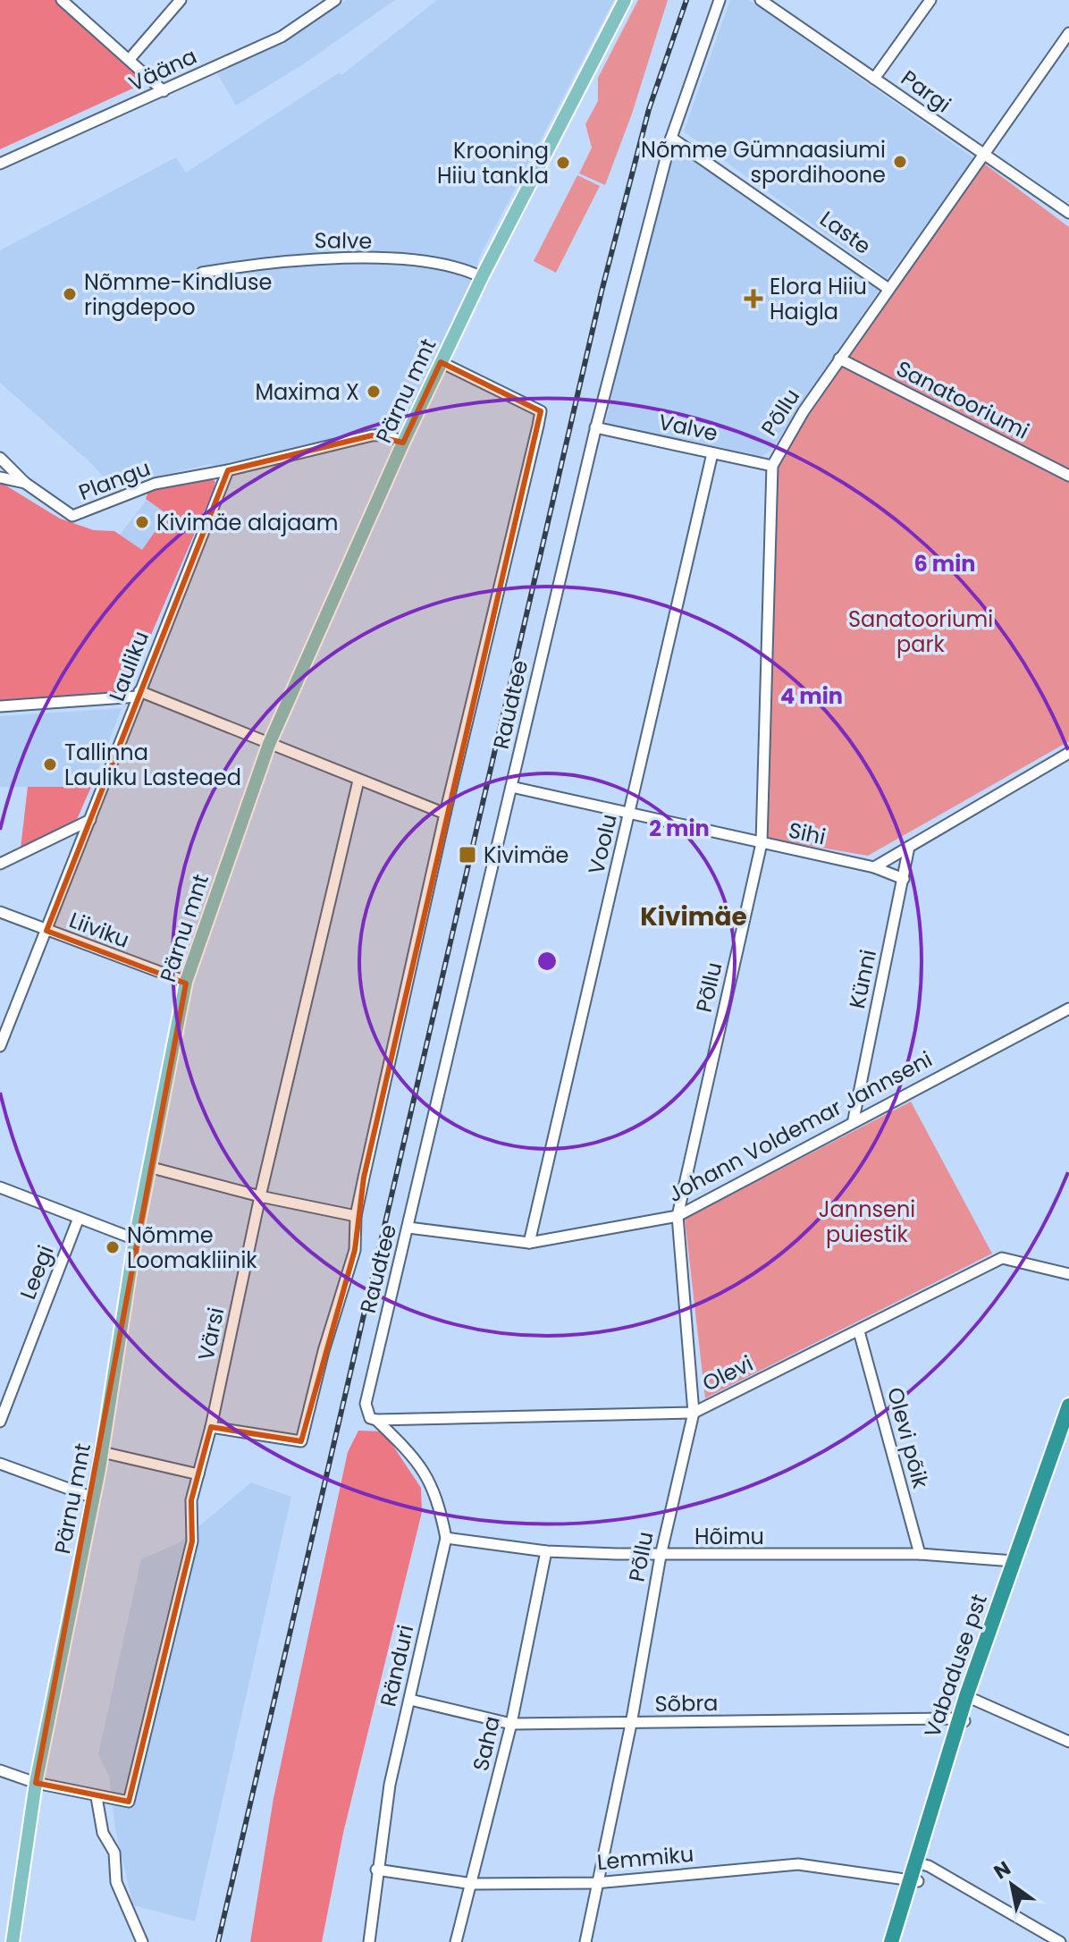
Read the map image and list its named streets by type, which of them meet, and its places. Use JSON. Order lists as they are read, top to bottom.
{
  "streets": {
    "highway": ["Vabaduse pst"],
    "main road": ["Pärnu mnt"],
    "street": [
      "Vääna",
      "Pargi",
      "Laste",
      "Salve",
      "Sanatooriumi",
      "Põllu",
      "Valve",
      "Plangu",
      "Lauliku",
      "Raudtee",
      "Sihi",
      "Voolu",
      "Liiviku",
      "Künni",
      "Johann Voldemar Jannseni",
      "Leegi",
      "Värsi",
      "Olevi",
      "Olevi põik",
      "Hõimu",
      "Ränduri",
      "Sõbra",
      "Saha",
      "Lemmiku"
    ]
  },
  "crossings": [
    ["Pargi", "Põllu"],
    ["Laste", "Põllu"],
    ["Laste", "Raudtee"],
    ["Salve", "Pärnu mnt"],
    ["Pärnu mnt", "Raudtee"],
    ["Pärnu mnt", "Liiviku"],
    ["Pärnu mnt", "Värsi"],
    ["Sanatooriumi", "Põllu"],
    ["Põllu", "Valve"],
    ["Põllu", "Sihi"],
    ["Põllu", "Johann Voldemar Jannseni"],
    ["Põllu", "Olevi"],
    ["Põllu", "Hõimu"],
    ["Põllu", "Sõbra"],
    ["Põllu", "Lemmiku"],
    ["Valve", "Raudtee"],
    ["Valve", "Voolu"],
    ["Plangu", "Lauliku"],
    ["Lauliku", "Liiviku"],
    ["Raudtee", "Sihi"],
    ["Raudtee", "Johann Voldemar Jannseni"],
    ["Raudtee", "Värsi"],
    ["Raudtee", "Olevi"],
    ["Raudtee", "Ränduri"],
    ["Sihi", "Voolu"],
    ["Sihi", "Künni"],
    ["Voolu", "Johann Voldemar Jannseni"],
    ["Künni", "Johann Voldemar Jannseni"],
    ["Olevi", "Olevi põik"],
    ["Olevi", "Ränduri"],
    ["Olevi põik", "Hõimu"],
    ["Hõimu", "Ränduri"],
    ["Hõimu", "Vabaduse pst"],
    ["Hõimu", "Saha"],
    ["Ränduri", "Sõbra"],
    ["Ränduri", "Lemmiku"],
    ["Vabaduse pst", "Sõbra"],
    ["Vabaduse pst", "Lemmiku"],
    ["Sõbra", "Saha"],
    ["Saha", "Lemmiku"]
  ],
  "districts": ["Kivimäe"],
  "parks": ["Sanatooriumi park", "Jannseni puiestik"],
  "places": {
    "other": [
      "Nõmme Gümnaasiumi spordihoone",
      "Krooning Hiiu tankla",
      "Nõmme-Kindluse ringdepoo",
      "Maxima X",
      "Kivimäe alajaam",
      "Tallinna Lauliku Lasteaed",
      "Nõmme Loomakliinik"
    ],
    "health": ["Elora Hiiu Haigla"],
    "transit": ["Kivimäe"]
  },
  "north": "top left",
  "rings": ["6 min", "4 min", "2 min"]
}
